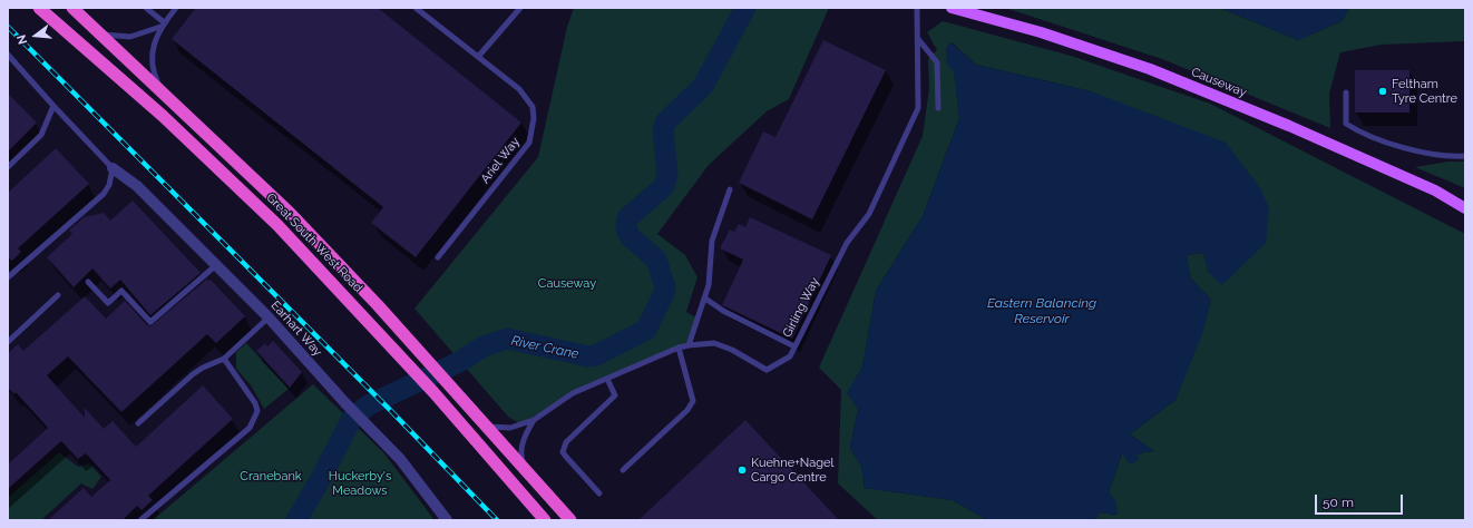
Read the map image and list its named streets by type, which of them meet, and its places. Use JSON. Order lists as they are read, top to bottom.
{
  "streets": {
    "highway": ["Great South West Road"],
    "main road": ["Causeway"],
    "street": ["Earhart Way"],
    "lane": ["Ariel Way", "Girling Way"]
  },
  "crossings": [
    ["Great South West Road", "Girling Way"]
  ],
  "water": ["Eastern Balancing Reservoir", "River Crane"],
  "parks": ["Causeway", "Cranebank", "Huckerby's Meadows"],
  "places": ["Feltham Tyre Centre", "Kuehne+Nagel Cargo Centre"],
  "scale_bar": "50 m",
  "north": "left"
}
